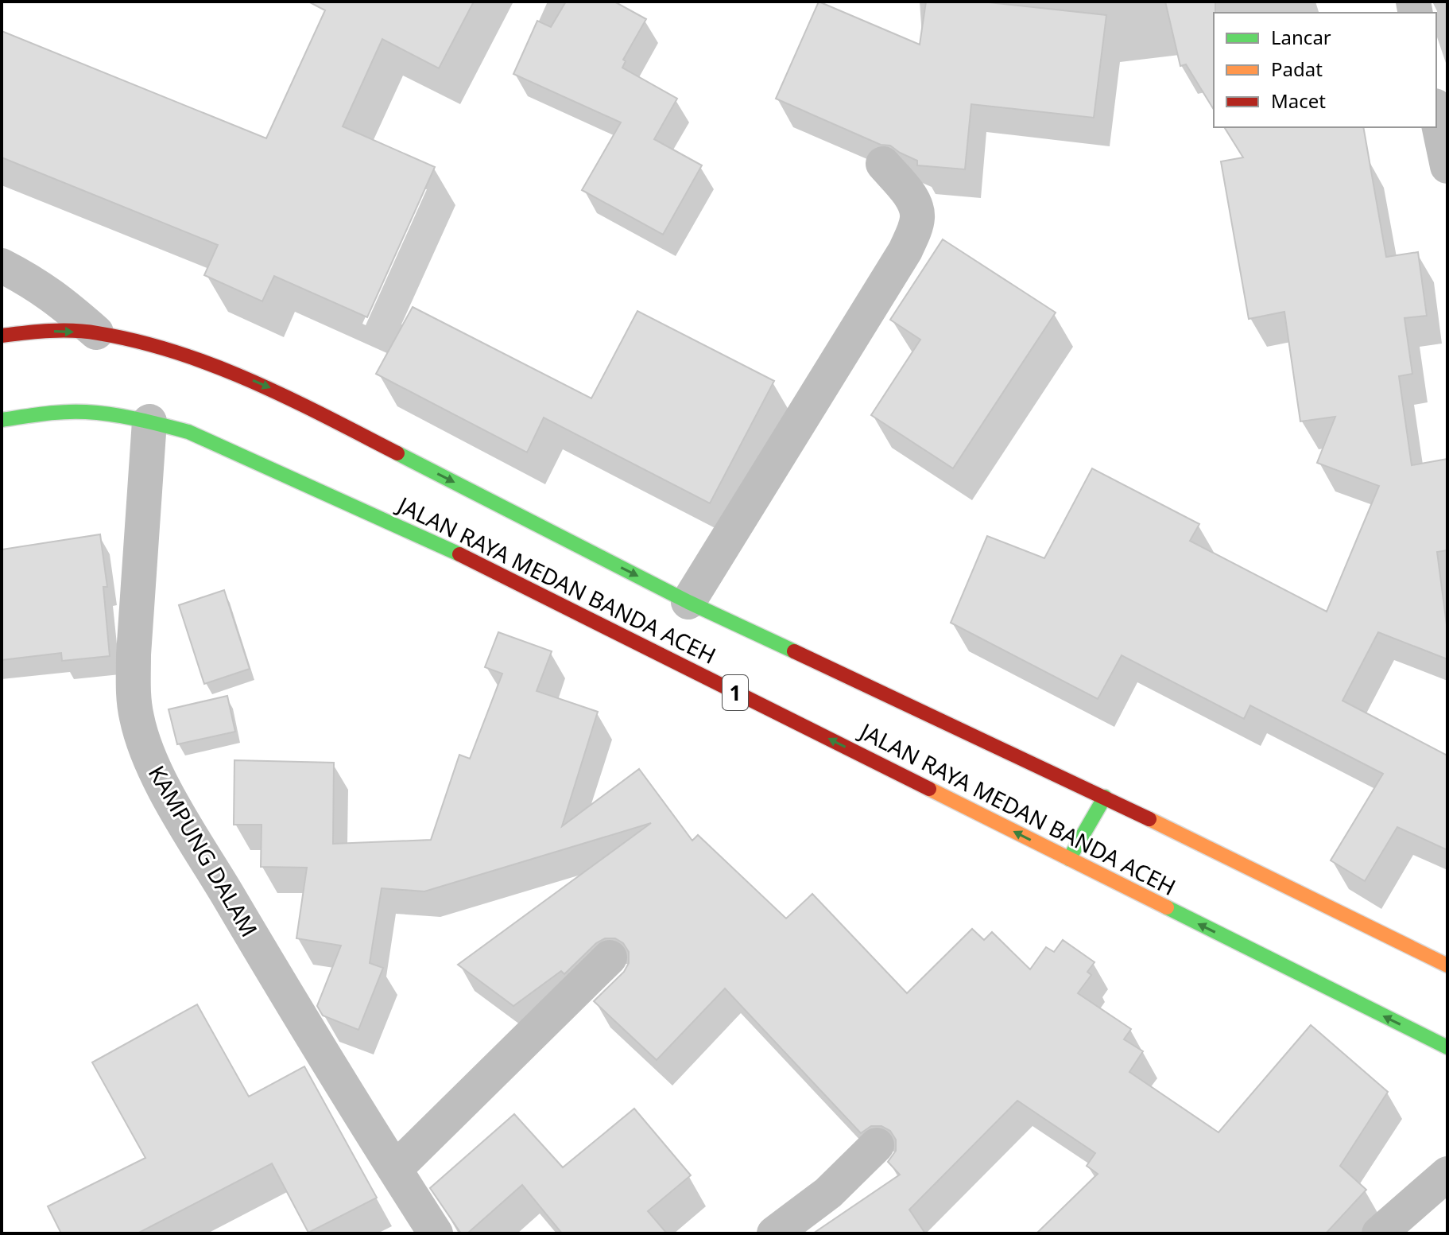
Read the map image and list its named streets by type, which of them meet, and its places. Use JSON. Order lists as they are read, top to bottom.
{
  "streets": {
    "highway": ["JALAN RAYA MEDAN BANDA ACEH", "1"],
    "street": ["KAMPUNG DALAM"]
  },
  "crossings": [
    ["JALAN RAYA MEDAN BANDA ACEH", "KAMPUNG DALAM"]
  ],
  "legend": ["Lancar", "Padat", "Macet"]
}
